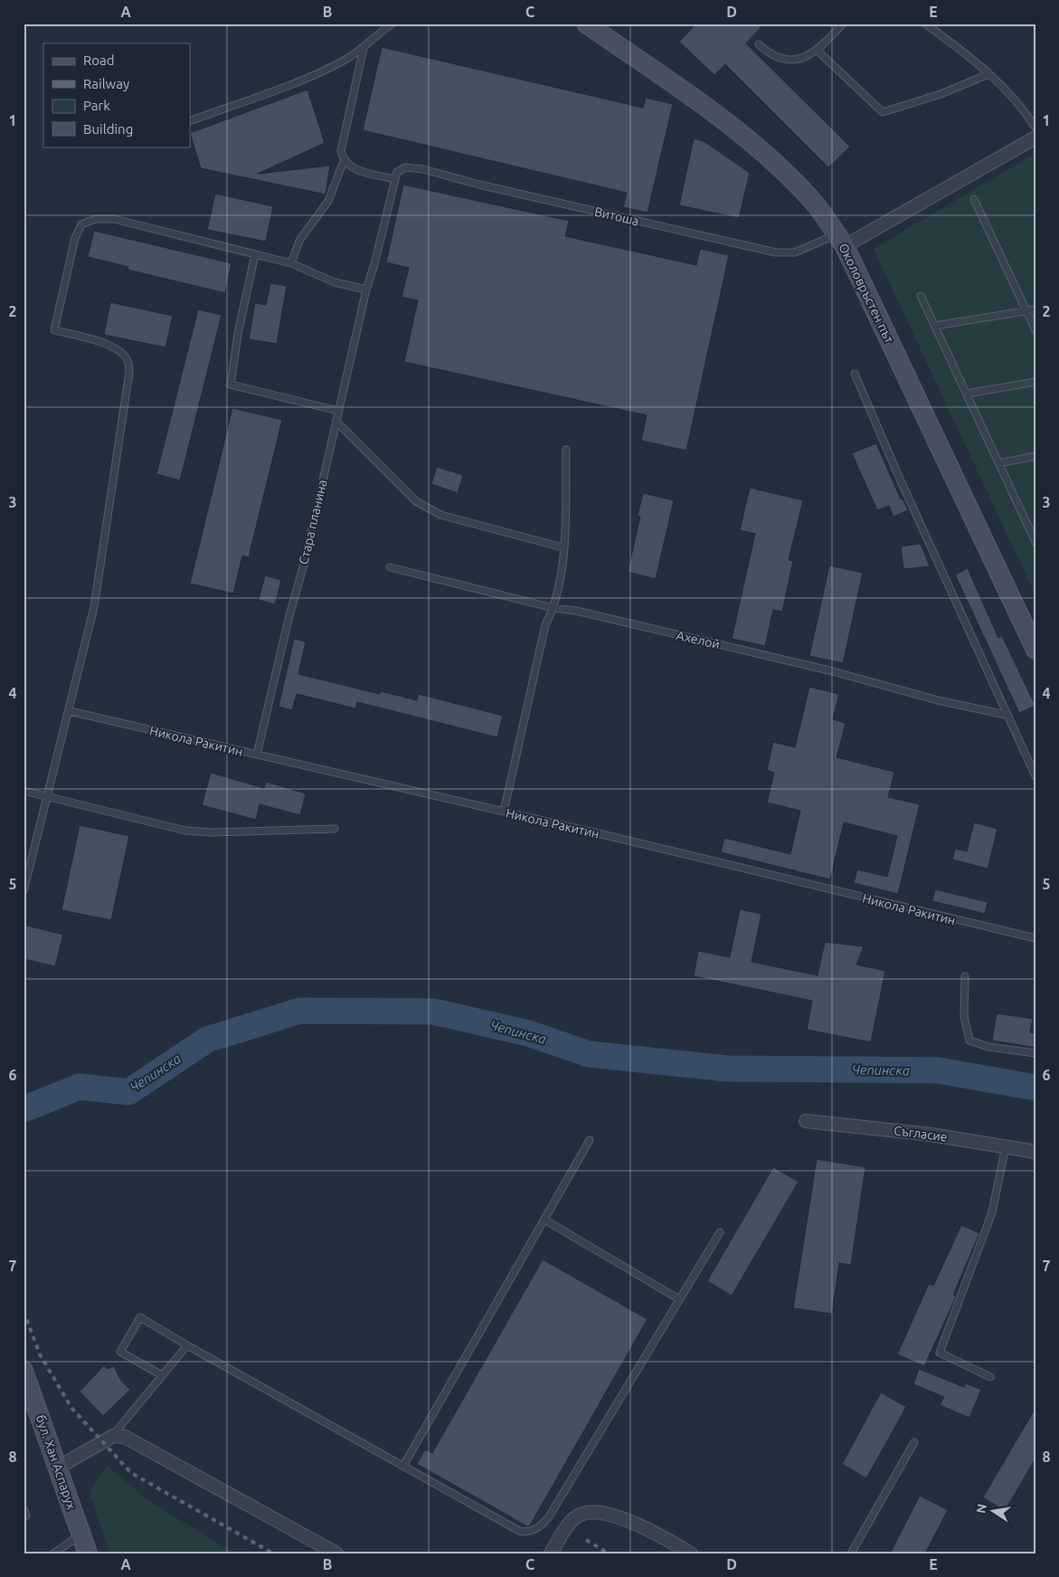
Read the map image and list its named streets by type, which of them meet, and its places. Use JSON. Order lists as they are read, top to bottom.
{
  "streets": {
    "street": ["Околовръстен път", "Съгласие", "бул. Хан Аспарух"],
    "lane": [
      "Витоша",
      "Стара планина",
      "Ахелой",
      "Никола Ракитин"
    ]
  },
  "crossings": [
    ["Витоша", "Околовръстен път"],
    ["Витоша", "Стара планина"],
    ["Стара планина", "Никола Ракитин"]
  ],
  "water": ["Чепинска"],
  "legend": [
    "Road",
    "Railway",
    "Park",
    "Building"
  ],
  "north": "left",
  "grid": {
    "columns": [
      "A",
      "B",
      "C",
      "D",
      "E"
    ],
    "rows": [
      "1",
      "2",
      "3",
      "4",
      "5",
      "6",
      "7",
      "8"
    ]
  }
}
